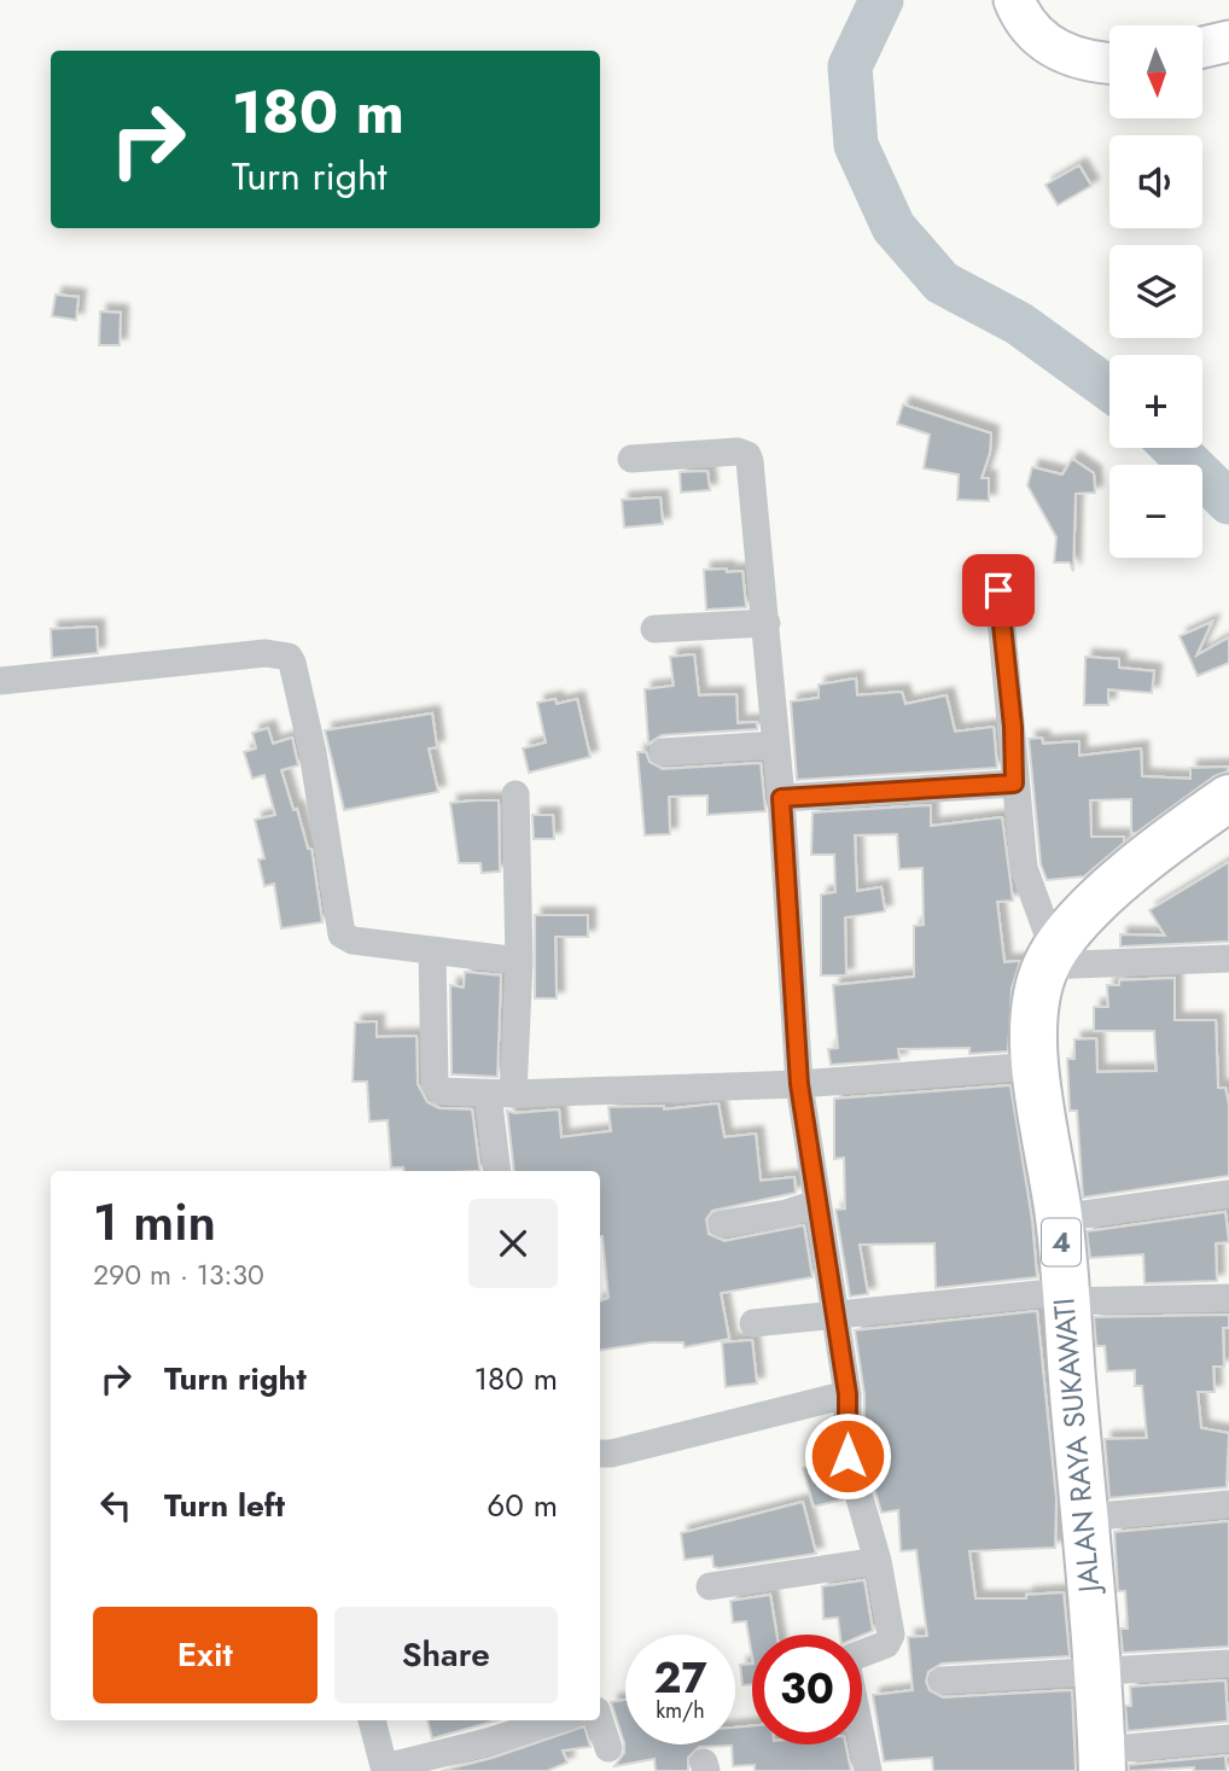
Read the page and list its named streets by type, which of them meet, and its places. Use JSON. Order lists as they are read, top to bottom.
{
  "streets": {
    "highway": ["4", "JALAN RAYA SUKAWATI"]
  },
  "north": "bottom",
  "page": {
    "map_buttons": ["+", "−"],
    "turn": ["180 m", "Turn right"],
    "heading": ["1 min", "290 m · 13:30"],
    "list": [
      {
        "name": "Turn right",
        "value": "180 m"
      },
      {
        "name": "Turn left",
        "value": "60 m"
      }
    ],
    "buttons": ["Exit", "Share"],
    "speed": "27 km/h",
    "limit": "30"
  }
}
